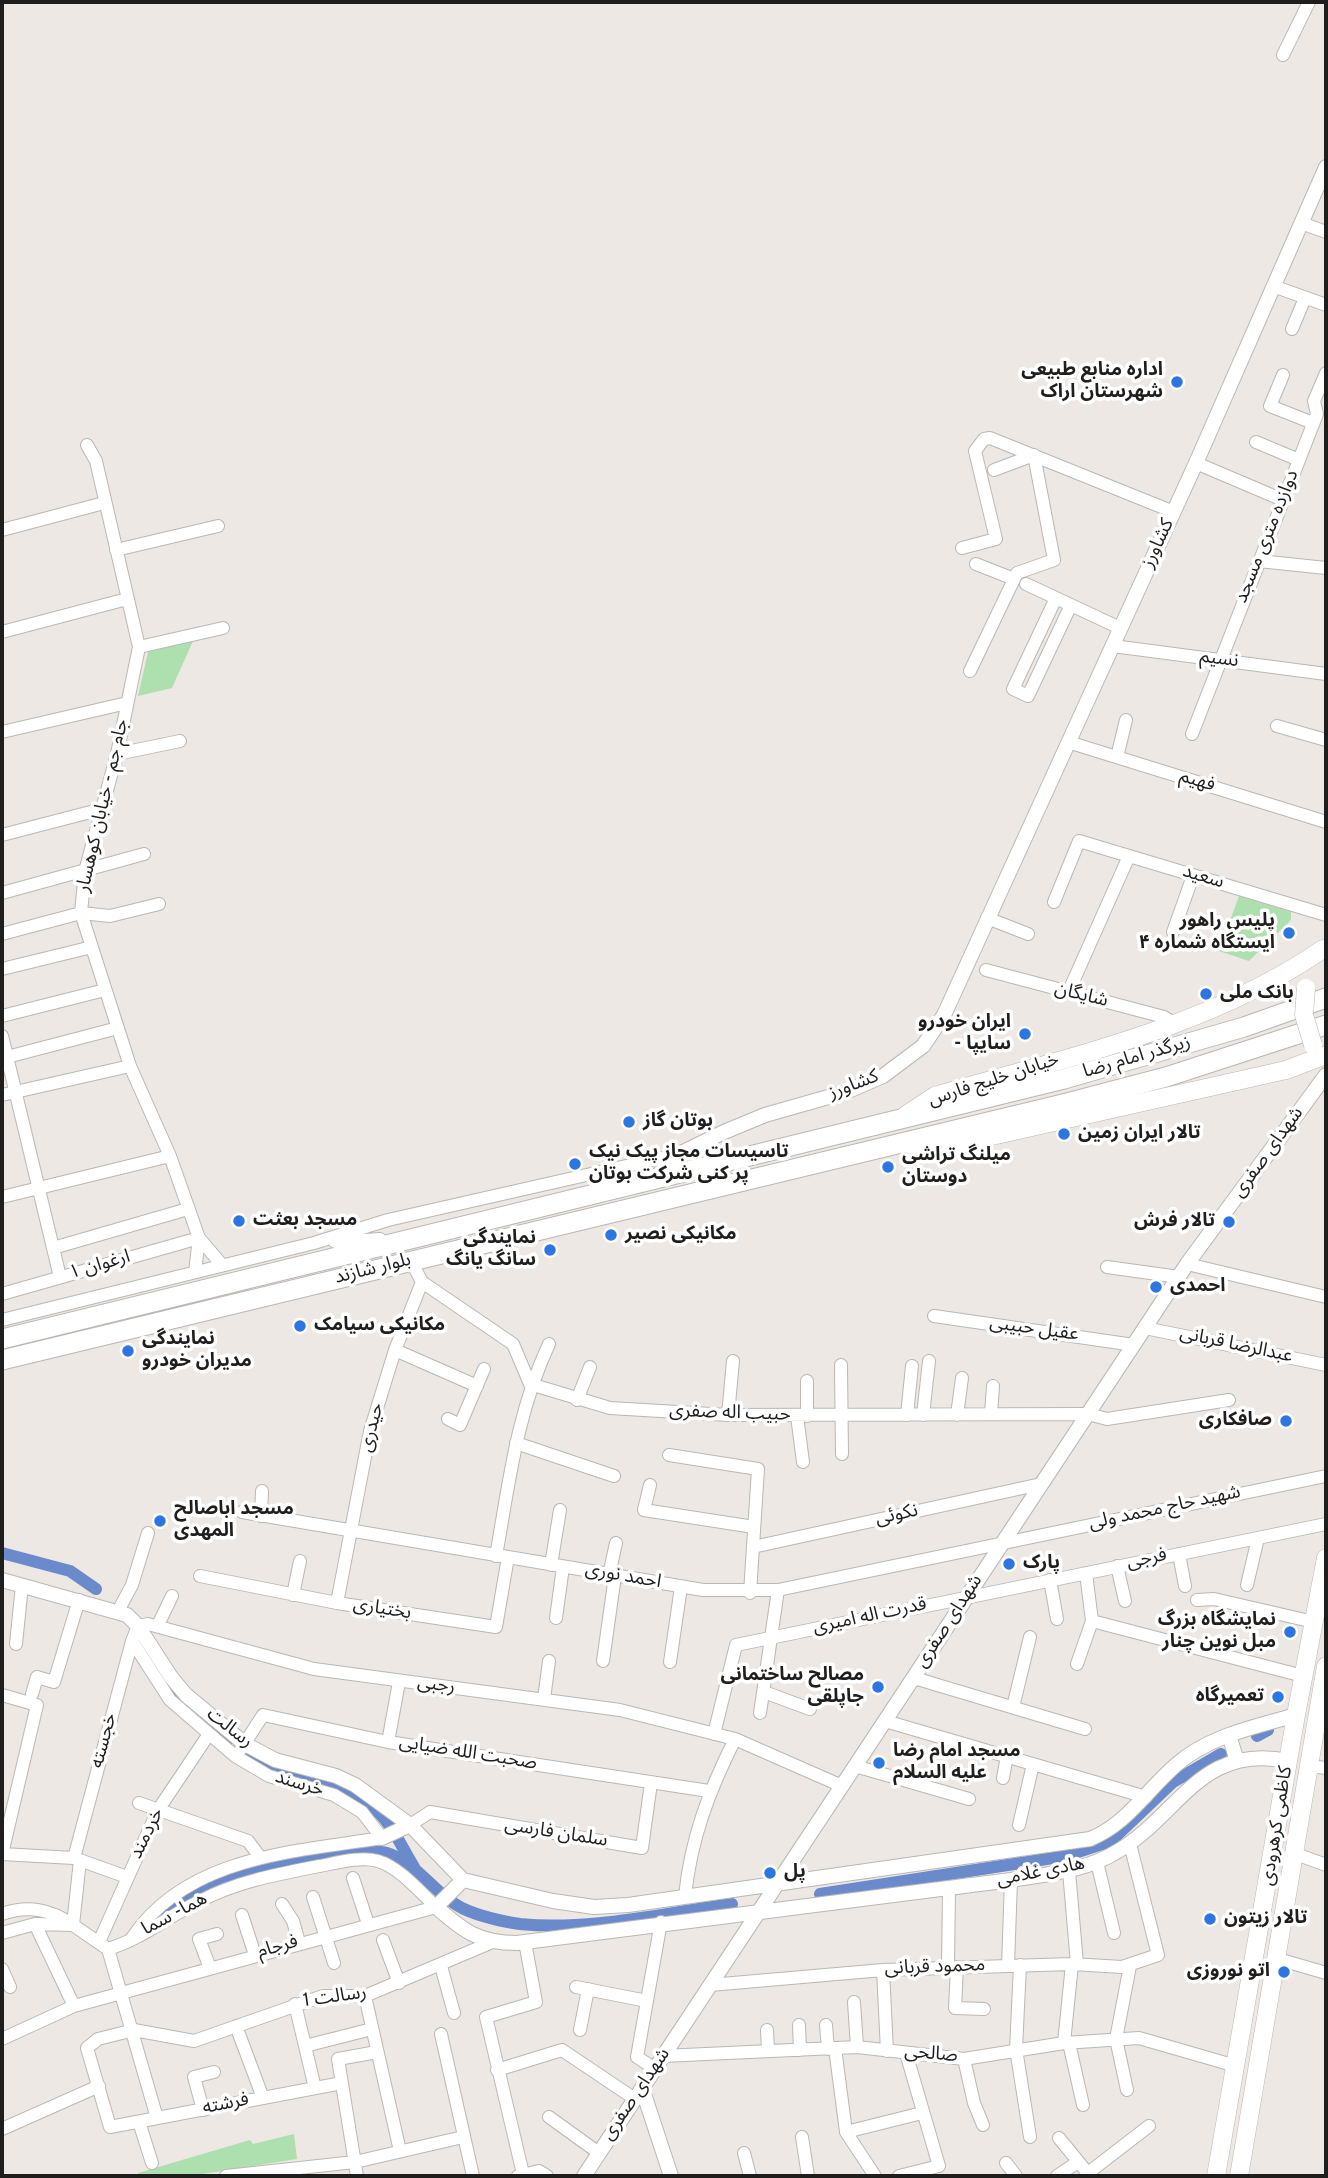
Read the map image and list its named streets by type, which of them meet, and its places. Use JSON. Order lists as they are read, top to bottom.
{
  "streets": {
    "highway": ["زیرگذر امام رضا", "بلوار شازند"],
    "main road": ["خیابان خلیج فارس", "کاظمی کرهرودی"],
    "street": [
      "دوازده متری مسجد",
      "کشاورز",
      "نسیم",
      "فهیم",
      "جام جم - خیابان کوهسار",
      "سعید",
      "شایگان",
      "شهدای صفری",
      "ارغوان ۱",
      "عقیل حبیبی",
      "عبدالرضا قربانی",
      "حبیب اله صفری",
      "حیدری",
      "شهید حاج محمد ولی",
      "نکوئی",
      "فرجی",
      "احمد نوری",
      "بختیاری",
      "قدرت اله امیری",
      "رجبی",
      "رسالت",
      "خجسته",
      "صحبت الله ضیایی",
      "خرسند",
      "خردمند",
      "سلمان فارسی",
      "هادی غلامی",
      "هما- سما",
      "فرجام",
      "محمود قربانی",
      "رسالت 1",
      "صالحی",
      "فرشته"
    ]
  },
  "crossings": [
    ["دوازده متری مسجد", "نسیم"],
    ["کشاورز", "نسیم"],
    ["کشاورز", "فهیم"],
    ["کشاورز", "بلوار شازند"],
    ["جام جم - خیابان کوهسار", "ارغوان ۱"],
    ["شایگان", "خیابان خلیج فارس"],
    ["زیرگذر امام رضا", "بلوار شازند"],
    ["خیابان خلیج فارس", "بلوار شازند"],
    ["شهدای صفری", "عقیل حبیبی"],
    ["شهدای صفری", "عبدالرضا قربانی"],
    ["شهدای صفری", "حبیب اله صفری"],
    ["شهدای صفری", "شهید حاج محمد ولی"],
    ["شهدای صفری", "نکوئی"],
    ["شهدای صفری", "فرجی"],
    ["شهدای صفری", "احمد نوری"],
    ["شهدای صفری", "قدرت اله امیری"],
    ["شهدای صفری", "رجبی"],
    ["شهدای صفری", "هادی غلامی"],
    ["شهدای صفری", "محمود قربانی"],
    ["شهدای صفری", "صالحی"],
    ["حیدری", "احمد نوری"],
    ["حیدری", "بختیاری"],
    ["شهید حاج محمد ولی", "احمد نوری"],
    ["فرجی", "قدرت اله امیری"],
    ["احمد نوری", "بختیاری"],
    ["قدرت اله امیری", "رجبی"],
    ["رجبی", "رسالت"],
    ["رجبی", "خجسته"],
    ["رسالت", "خجسته"],
    ["رسالت", "صحبت الله ضیایی"],
    ["رسالت", "سلمان فارسی"],
    ["خجسته", "خرسند"],
    ["صحبت الله ضیایی", "سلمان فارسی"],
    ["خرسند", "خردمند"],
    ["خرسند", "هما- سما"],
    ["کاظمی کرهرودی", "هادی غلامی"],
    ["کاظمی کرهرودی", "صالحی"],
    ["هادی غلامی", "محمود قربانی"],
    ["هما- سما", "فرجام"]
  ],
  "places": [
    "اداره منابع طبیعی شهرستان اراک",
    "پلیس راهور ایستگاه شماره ۴",
    "بانک ملی",
    "ایران خودرو - سایپا",
    "بوتان گاز",
    "تالار ایران زمین",
    "تاسیسات مجاز پیک نیک پر کنی شرکت بوتان",
    "میلنگ تراشی دوستان",
    "مسجد بعثت",
    "تالار فرش",
    "مکانیکی نصیر",
    "نمایندگی سانگ یانگ",
    "احمدی",
    "مکانیکی سیامک",
    "نمایندگی مدیران خودرو",
    "صافکاری",
    "مسجد اباصالح المهدی",
    "پارک",
    "نمایشگاه بزرگ مبل نوین چنار",
    "مصالح ساختمانی جاپلقی",
    "تعمیرگاه",
    "مسجد امام رضا علیه السلام",
    "پل",
    "تالار زیتون",
    "اتو نوروزی"
  ]
}
